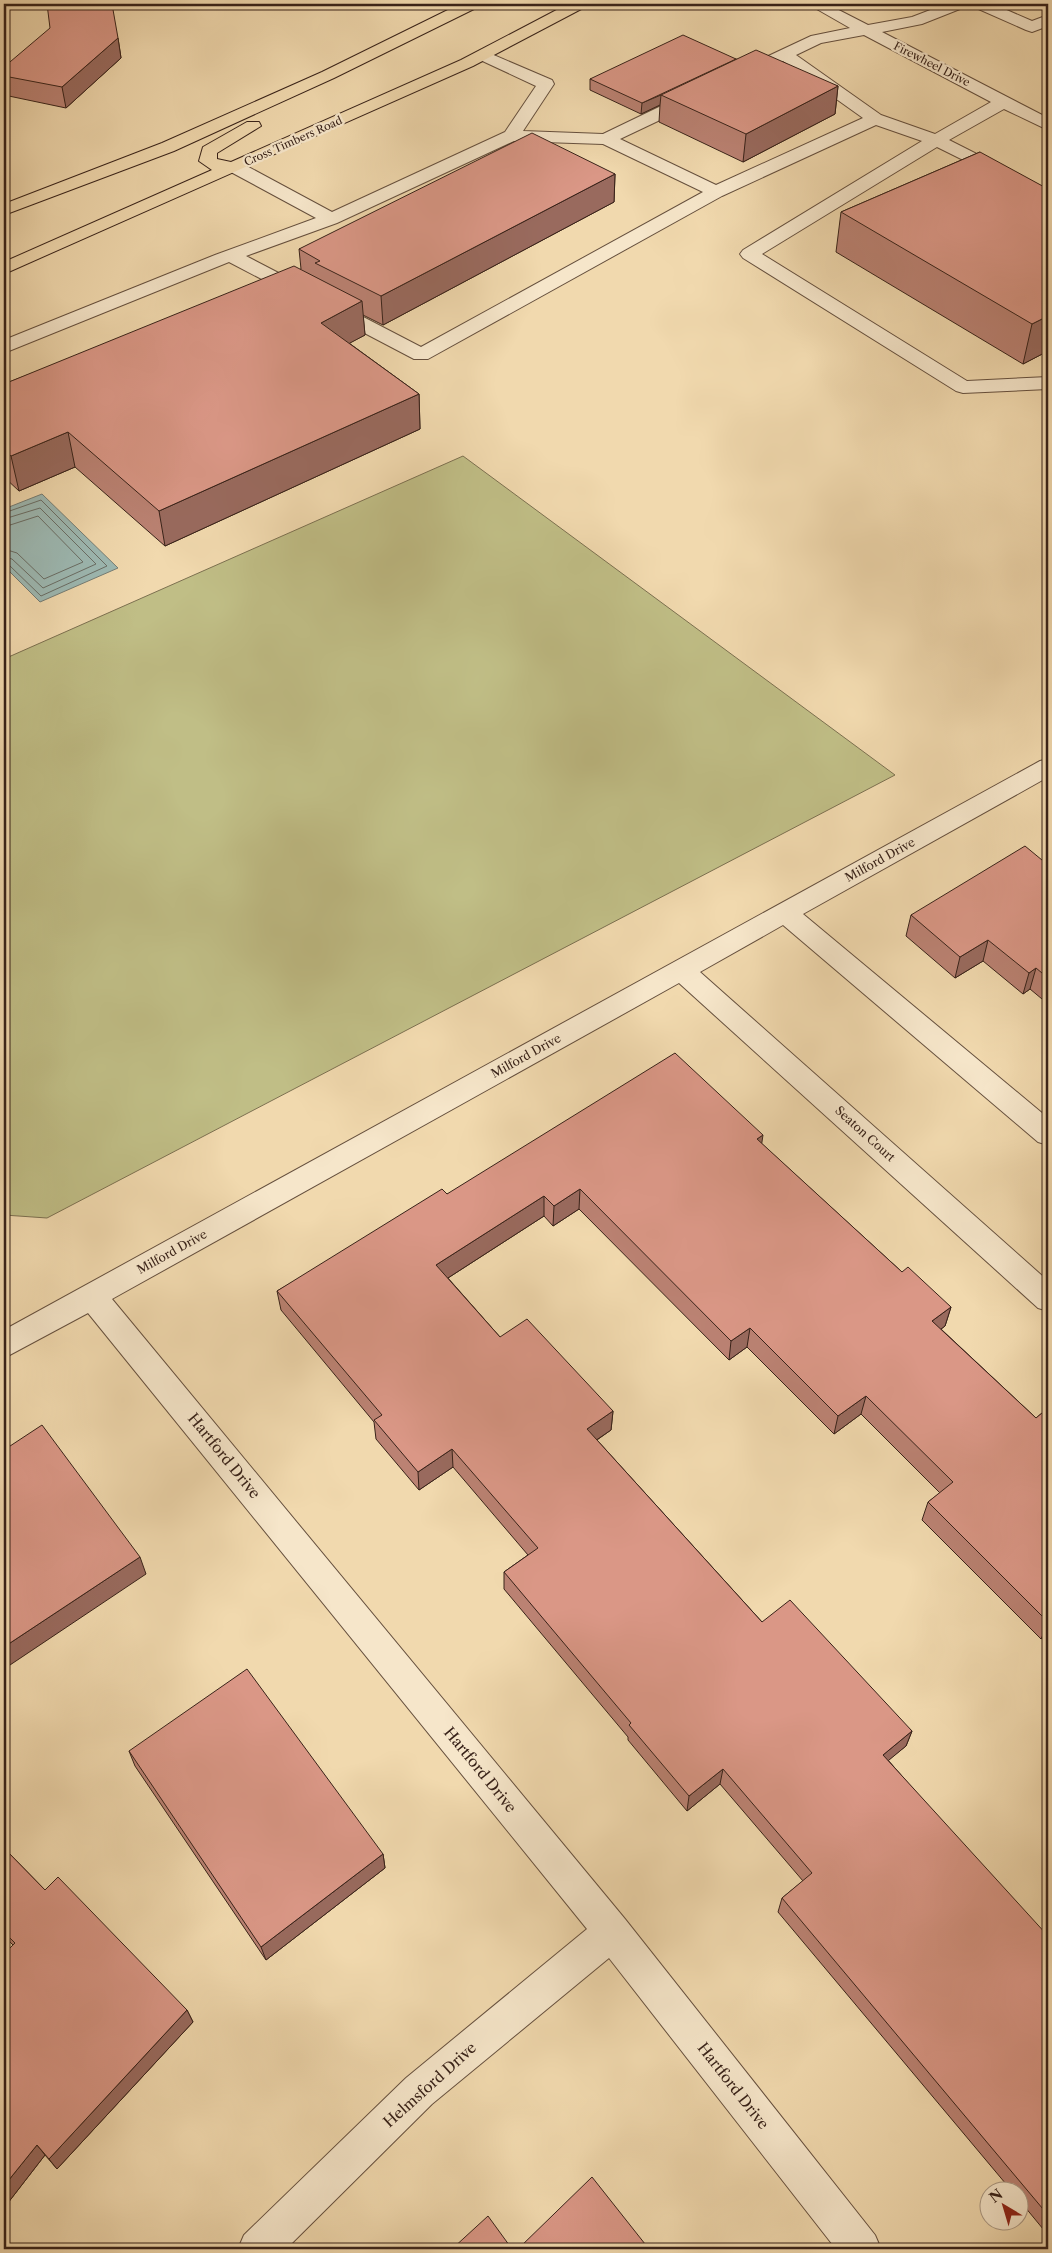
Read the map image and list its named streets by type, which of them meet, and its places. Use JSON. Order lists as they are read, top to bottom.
{
  "streets": {
    "main road": ["Cross Timbers Road"],
    "street": [
      "Firewheel Drive",
      "Milford Drive",
      "Seaton Court",
      "Hartford Drive",
      "Helmsford Drive"
    ]
  },
  "crossings": [
    ["Milford Drive", "Seaton Court"],
    ["Milford Drive", "Hartford Drive"],
    ["Hartford Drive", "Helmsford Drive"]
  ],
  "north": "top left"
}
